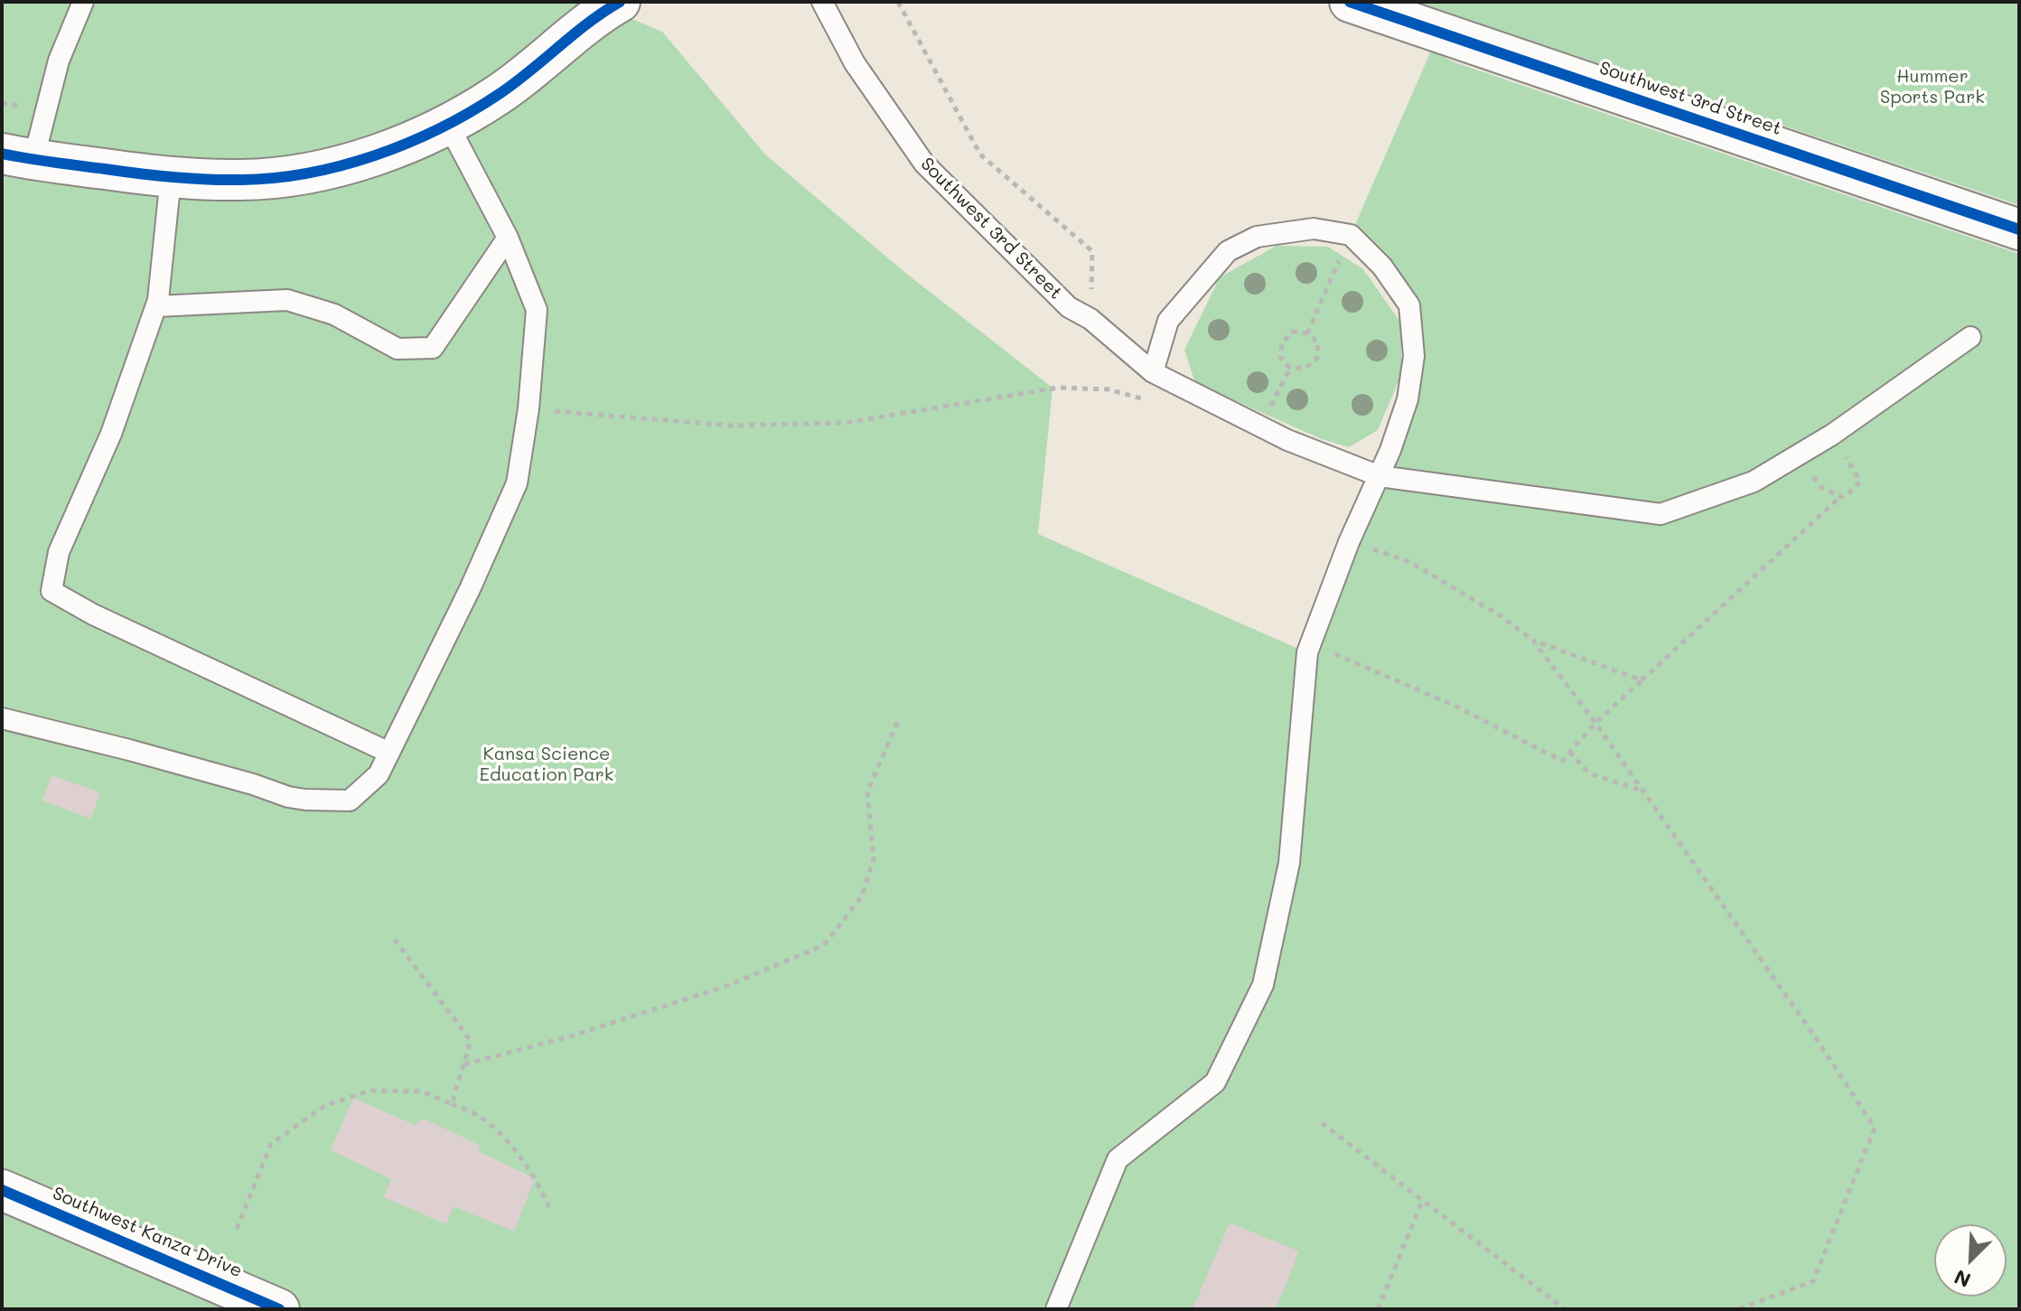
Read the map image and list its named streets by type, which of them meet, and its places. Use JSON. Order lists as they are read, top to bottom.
{
  "streets": {
    "street": ["Southwest 3rd Street", "Southwest Kanza Drive"]
  },
  "parks": ["Hummer Sports Park", "Kansa Science Education Park"],
  "north": "bottom left"
}
